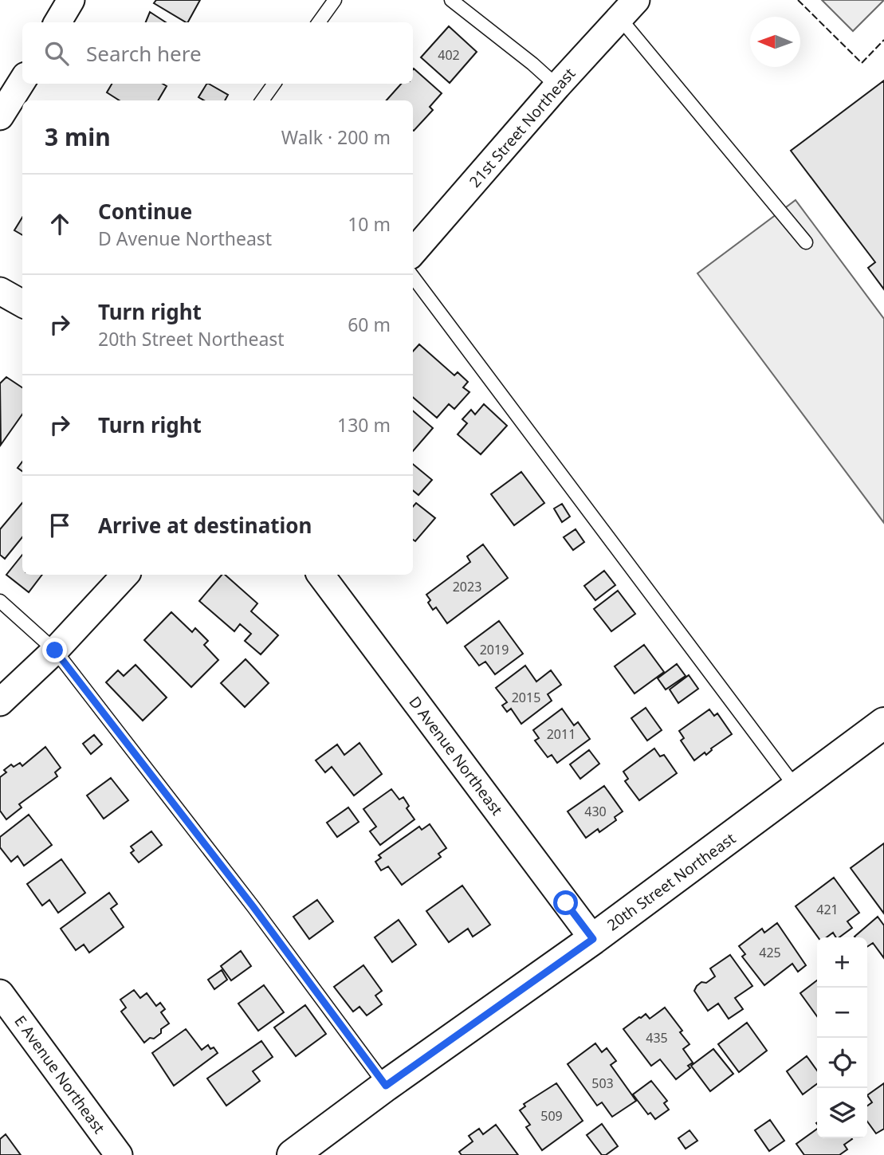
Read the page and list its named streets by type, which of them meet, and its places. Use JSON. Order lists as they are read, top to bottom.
{
  "streets": {
    "street": [
      "21st Street Northeast",
      "D Avenue Northeast",
      "20th Street Northeast",
      "E Avenue Northeast"
    ]
  },
  "crossings": [
    ["D Avenue Northeast", "20th Street Northeast"]
  ],
  "house_numbers": [
    "402",
    "2023",
    "2019",
    "2015",
    "2011",
    "430",
    "421",
    "425",
    "435",
    "503",
    "509"
  ],
  "north": "left",
  "page": {
    "search": "Search here",
    "heading": ["3 min", "Walk · 200 m"],
    "list": [
      ["Continue", "D Avenue Northeast", "10 m"],
      ["Turn right", "20th Street Northeast", "60 m"],
      ["Turn right", "130 m"],
      "Arrive at destination"
    ],
    "map_buttons": ["+", "−"]
  }
}
